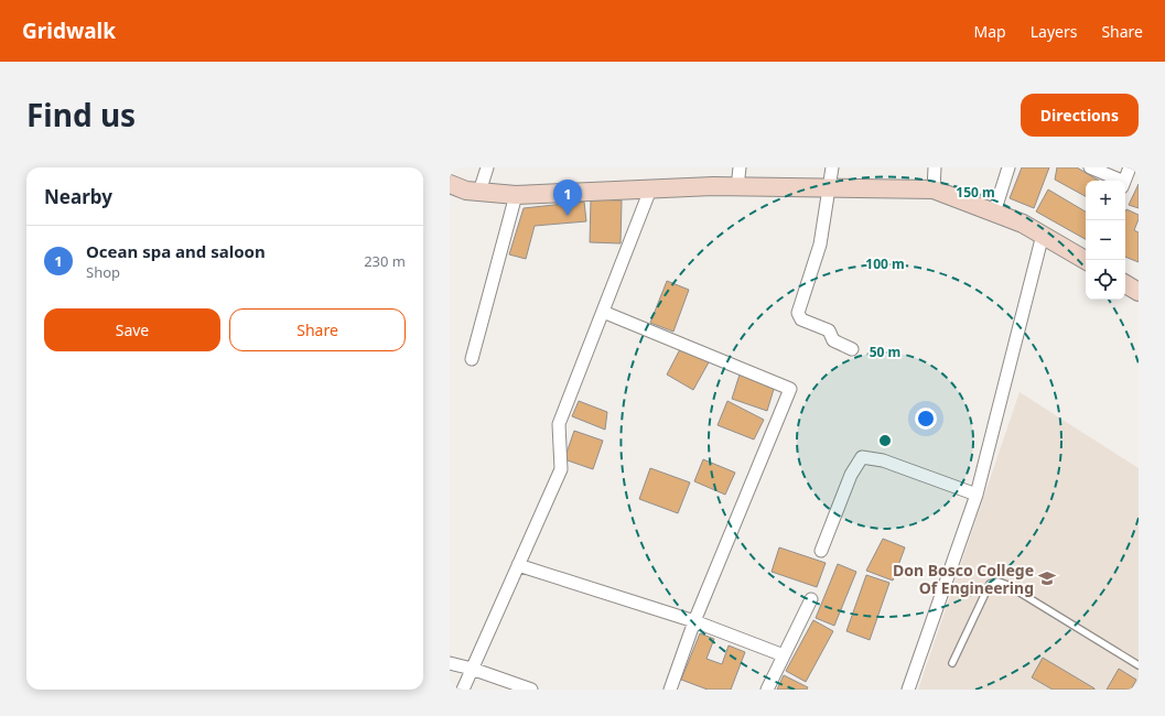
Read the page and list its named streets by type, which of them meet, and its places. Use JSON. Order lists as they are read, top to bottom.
{
  "places": {
    "school or university": ["Don Bosco College Of Engineering"]
  },
  "page": {
    "header": "Gridwalk",
    "nav": ["Map", "Layers", "Share"],
    "title": "Find us",
    "buttons": [
      "Directions",
      ["Save", "Share"]
    ],
    "heading": "Nearby",
    "pins": "1",
    "map_buttons": ["+", "−"],
    "list": [
      {
        "mark": "1",
        "name": "Ocean spa and saloon",
        "note": "Shop",
        "value": "230 m"
      }
    ]
  },
  "rings": ["150 m", "100 m", "50 m"]
}
